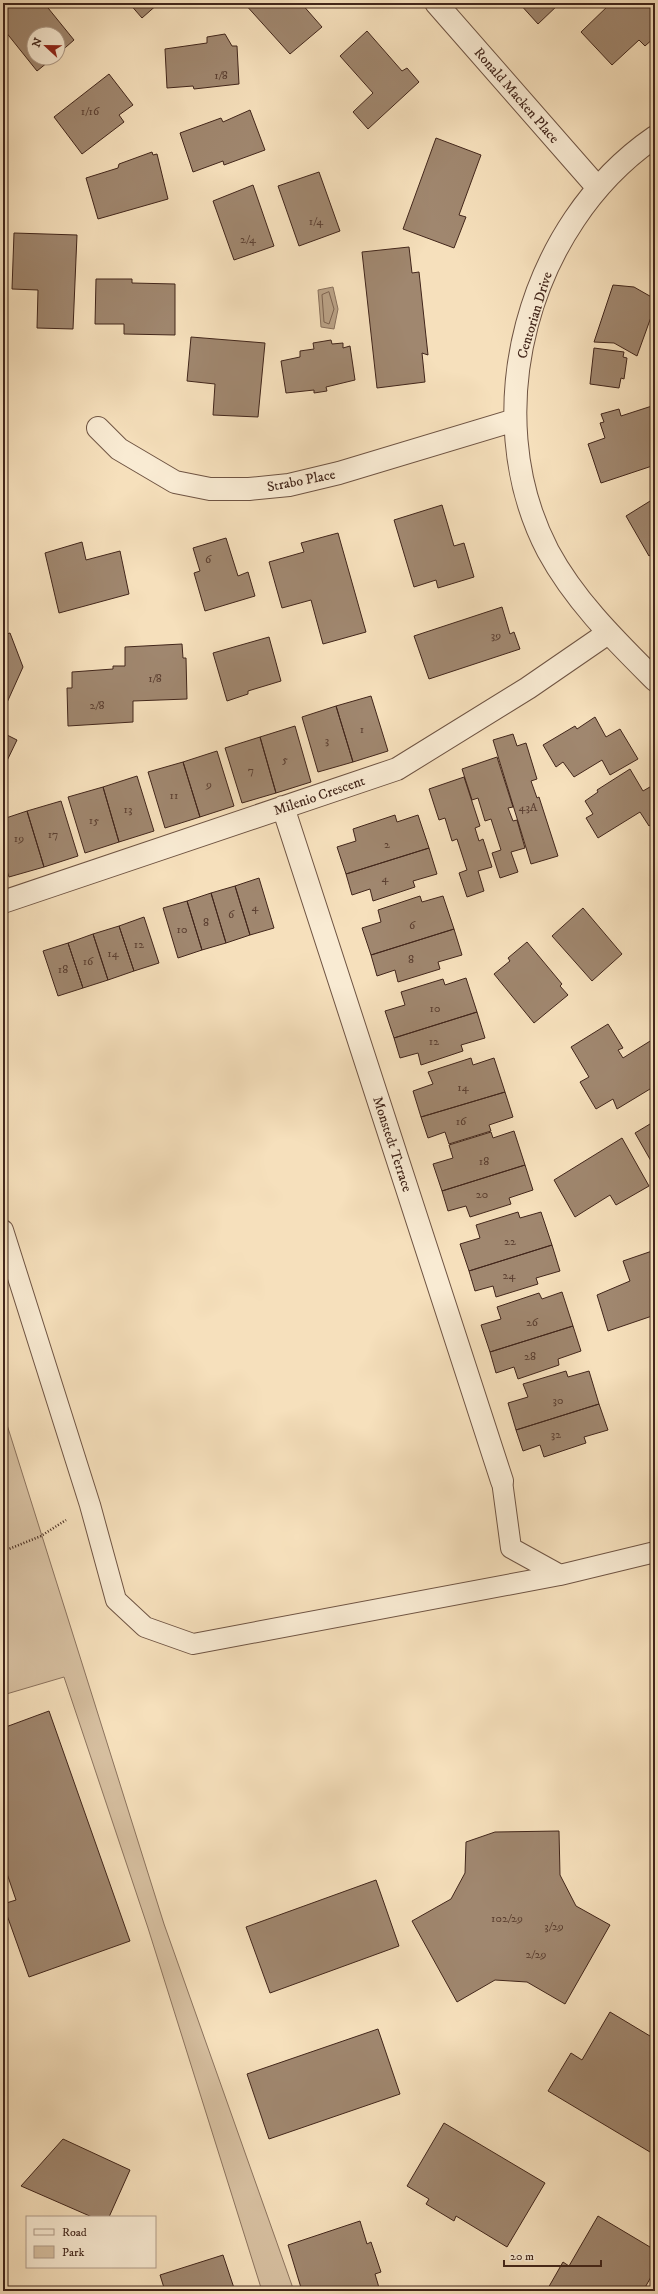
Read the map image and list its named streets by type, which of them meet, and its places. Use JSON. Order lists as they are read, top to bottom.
{
  "streets": {
    "street": [
      "Ronald Macken Place",
      "Centorian Drive",
      "Strabo Place",
      "Milenio Crescent",
      "Monstedt Terrace"
    ]
  },
  "crossings": [
    ["Ronald Macken Place", "Centorian Drive"],
    ["Centorian Drive", "Strabo Place"],
    ["Centorian Drive", "Milenio Crescent"],
    ["Milenio Crescent", "Monstedt Terrace"]
  ],
  "house_numbers": [
    "1/8",
    "1/16",
    "1/4",
    "2/4",
    "6",
    "39",
    "1/8",
    "2/8",
    "1",
    "3",
    "5",
    "7",
    "9",
    "11",
    "43A",
    "13",
    "15",
    "17",
    "19",
    "2",
    "4",
    "4",
    "6",
    "8",
    "6",
    "10",
    "12",
    "14",
    "8",
    "16",
    "18",
    "10",
    "12",
    "14",
    "16",
    "18",
    "20",
    "22",
    "24",
    "26",
    "28",
    "30",
    "32",
    "102/29",
    "3/29",
    "2/29"
  ],
  "legend": ["Road", "Park"],
  "scale_bar": "20 m",
  "north": "left"
}
